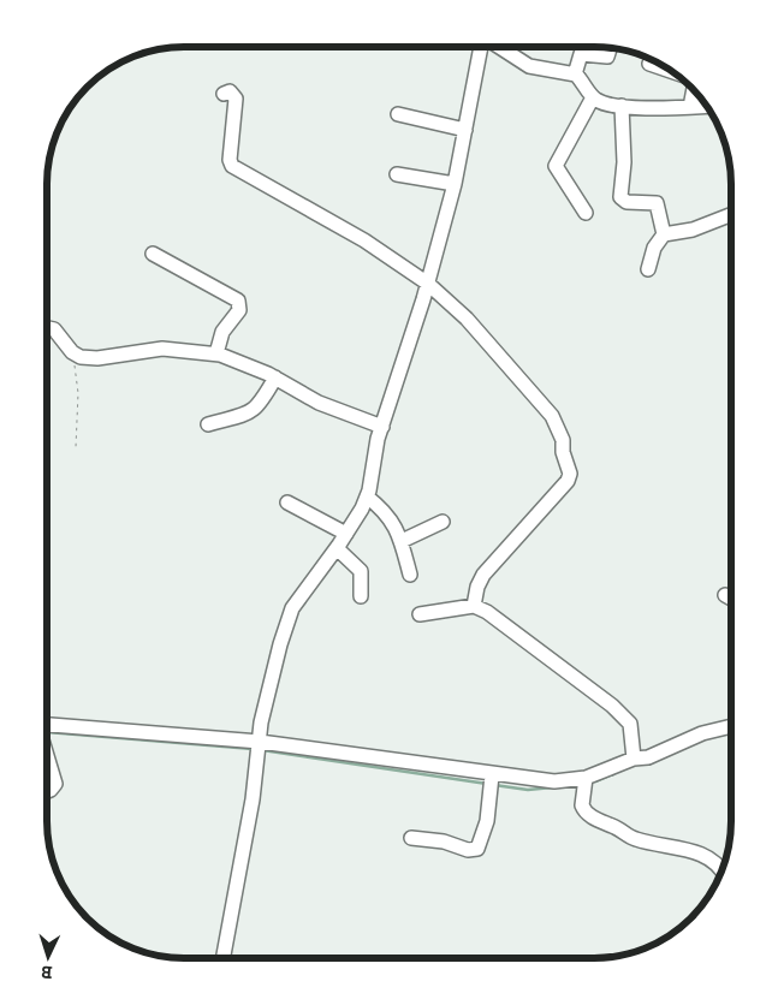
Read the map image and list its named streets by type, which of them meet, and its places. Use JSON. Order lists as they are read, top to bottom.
{
  "north": "bottom"
}
